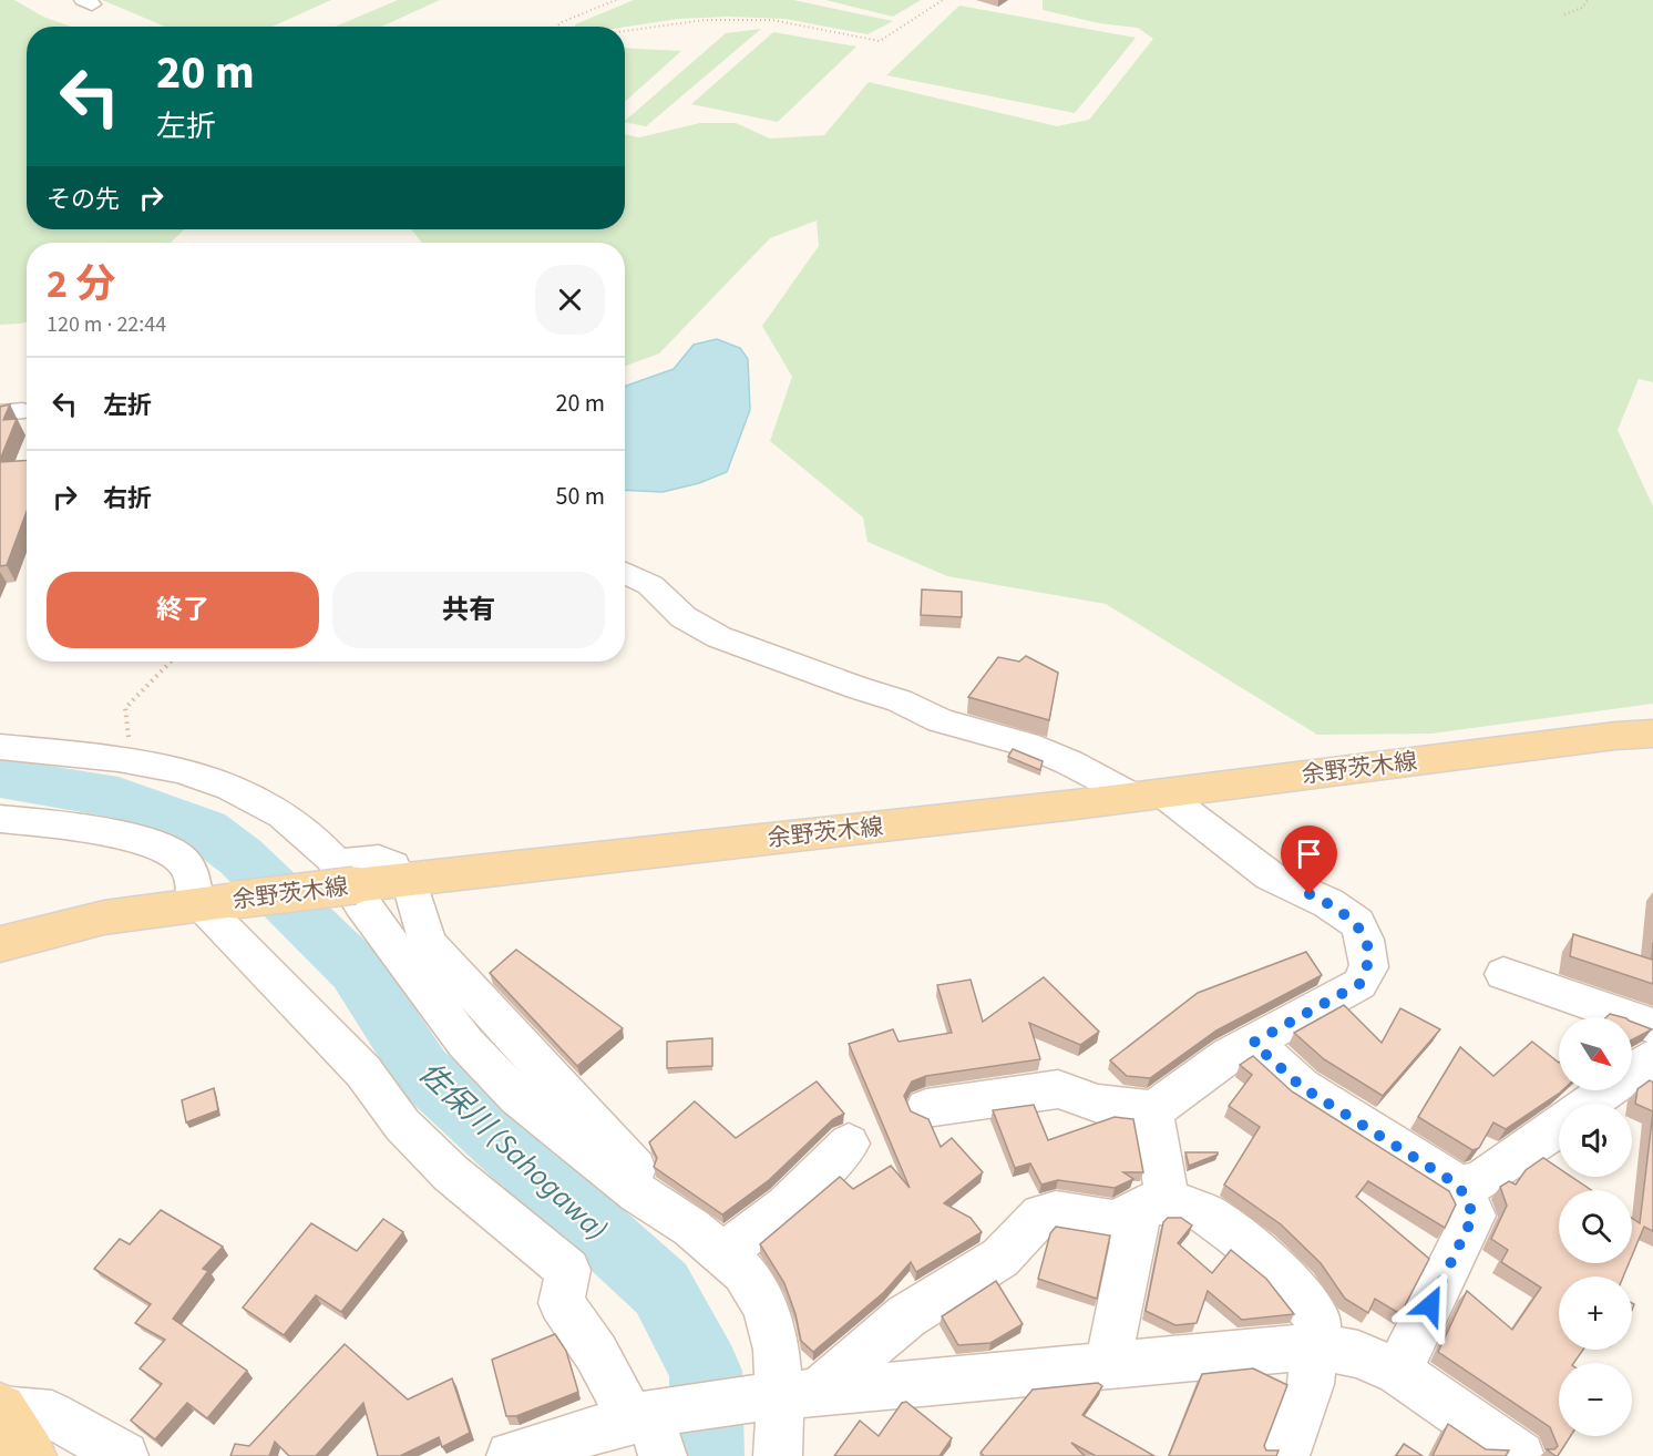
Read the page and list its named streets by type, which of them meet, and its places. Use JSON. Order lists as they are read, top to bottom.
{
  "streets": {
    "main road": ["余野茨木線"]
  },
  "water": ["佐保川 (Sahogawa)"],
  "north": "bottom right",
  "page": {
    "turn": ["20 m", "左折"],
    "then": "その先",
    "heading": ["2 分", "120 m · 22:44"],
    "list": [
      {
        "name": "左折",
        "value": "20 m"
      },
      {
        "name": "右折",
        "value": "50 m"
      }
    ],
    "buttons": ["終了", "共有"],
    "map_buttons": ["+", "−"]
  }
}
